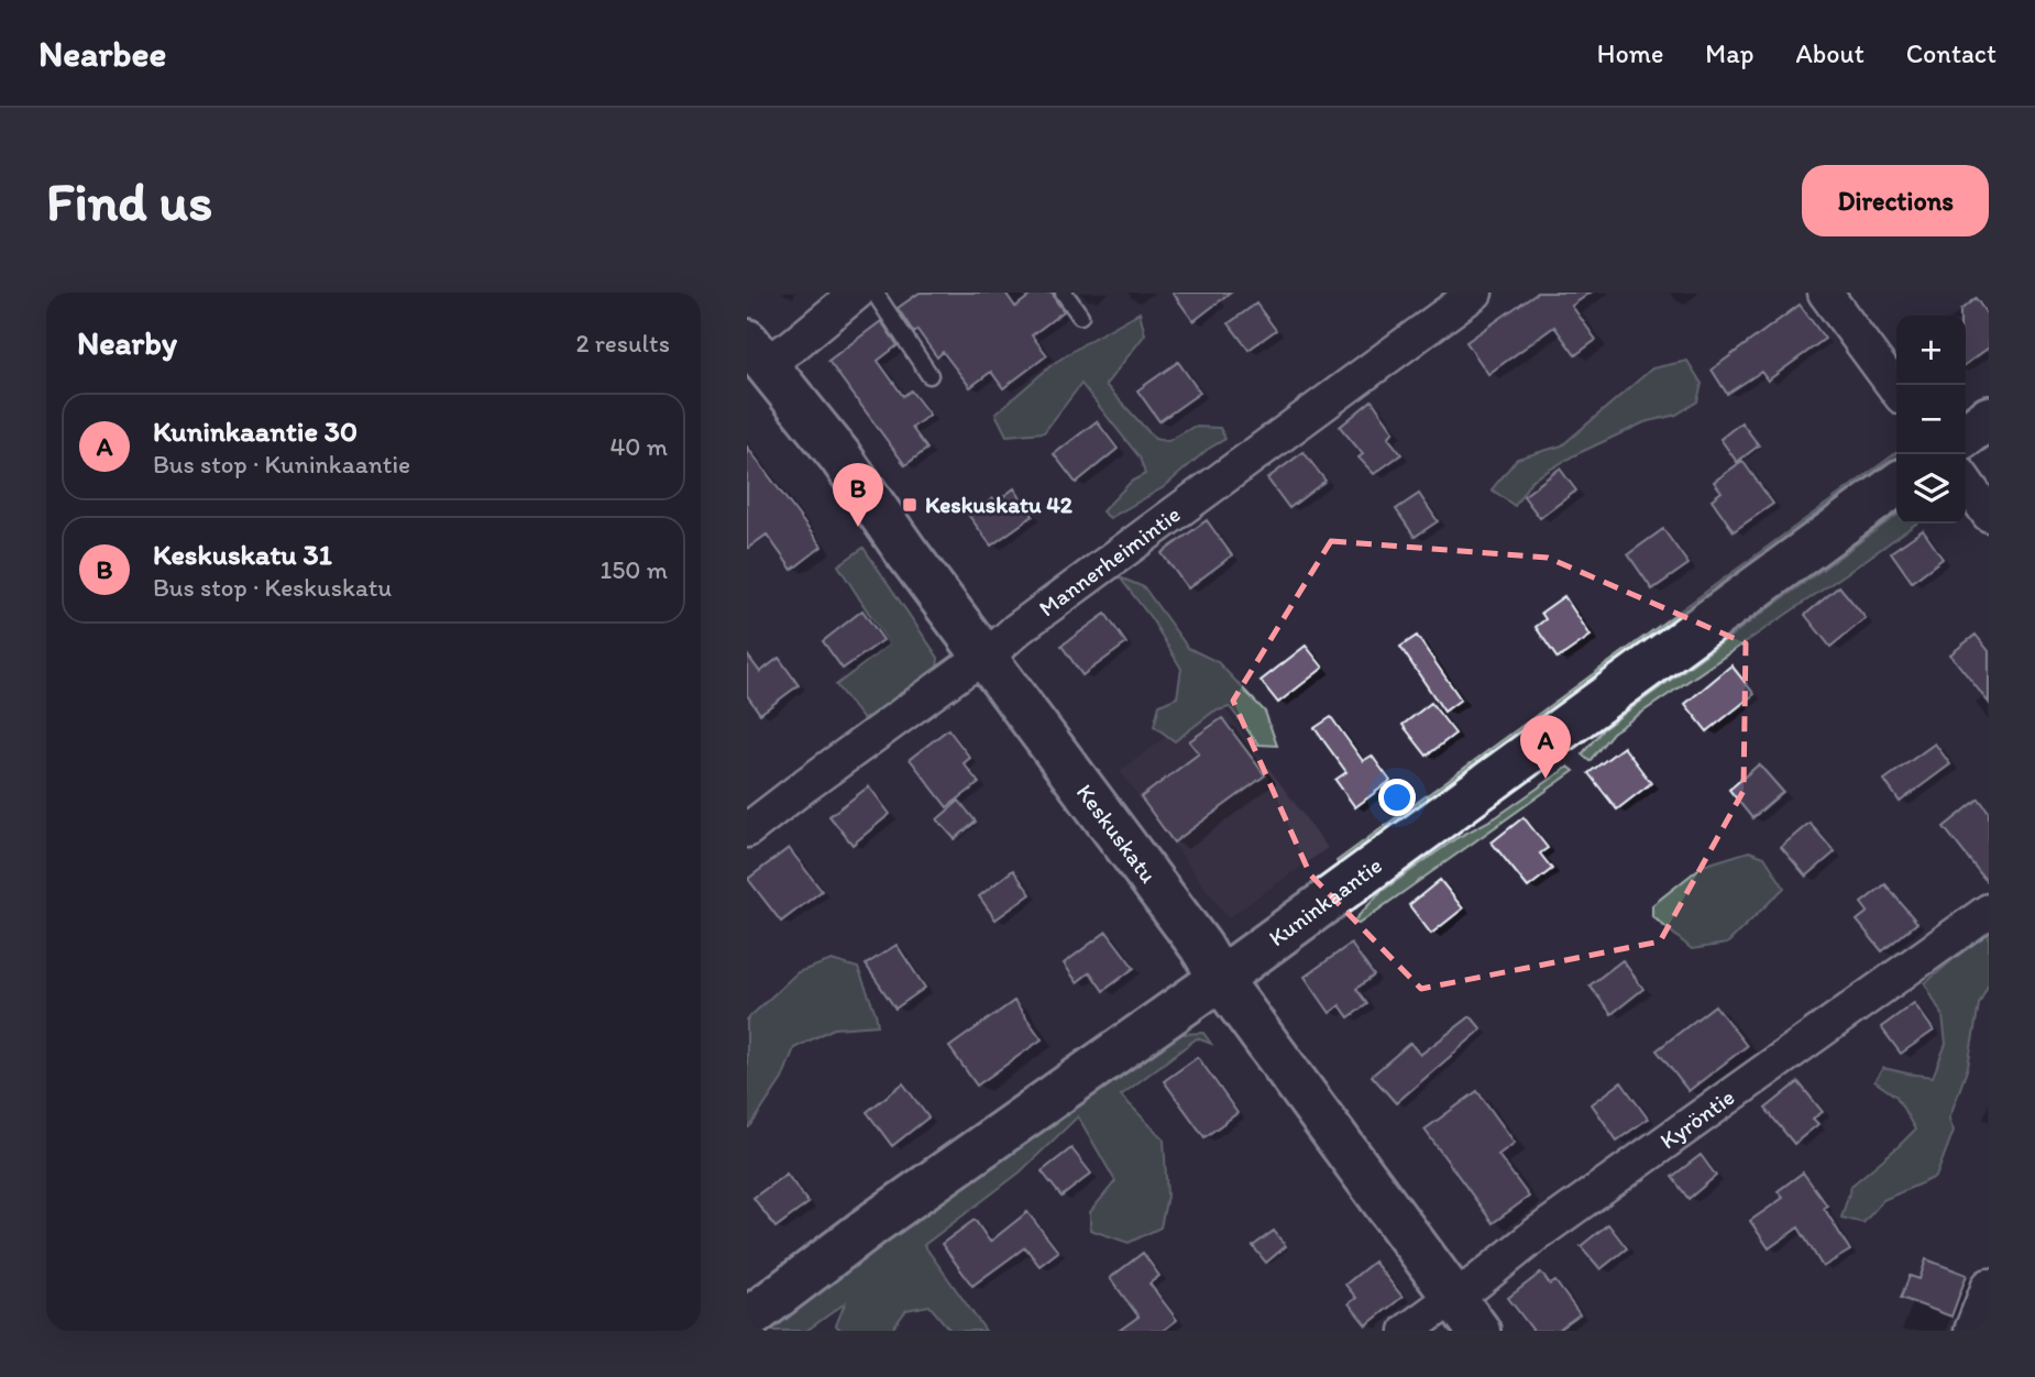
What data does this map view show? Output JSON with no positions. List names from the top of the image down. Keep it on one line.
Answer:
{"streets":{"street":["Mannerheimintie","Keskuskatu","Kuninkaantie","Kyröntie"]},"crossings":[["Mannerheimintie","Keskuskatu"],["Keskuskatu","Kuninkaantie"],["Keskuskatu","Kyröntie"]],"places":{"transit":["Keskuskatu 42"]},"page":{"header":"Nearbee","nav":["Home","Map","About","Contact"],"buttons":"Directions","title":"Find us","heading":["Nearby","2 results"],"map_buttons":["+","−"],"list":[{"mark":"A","name":"Kuninkaantie 30","note":"Bus stop · Kuninkaantie","value":"40 m"},{"mark":"B","name":"Keskuskatu 31","note":"Bus stop · Keskuskatu","value":"150 m"}],"pins":["B","A"]}}
